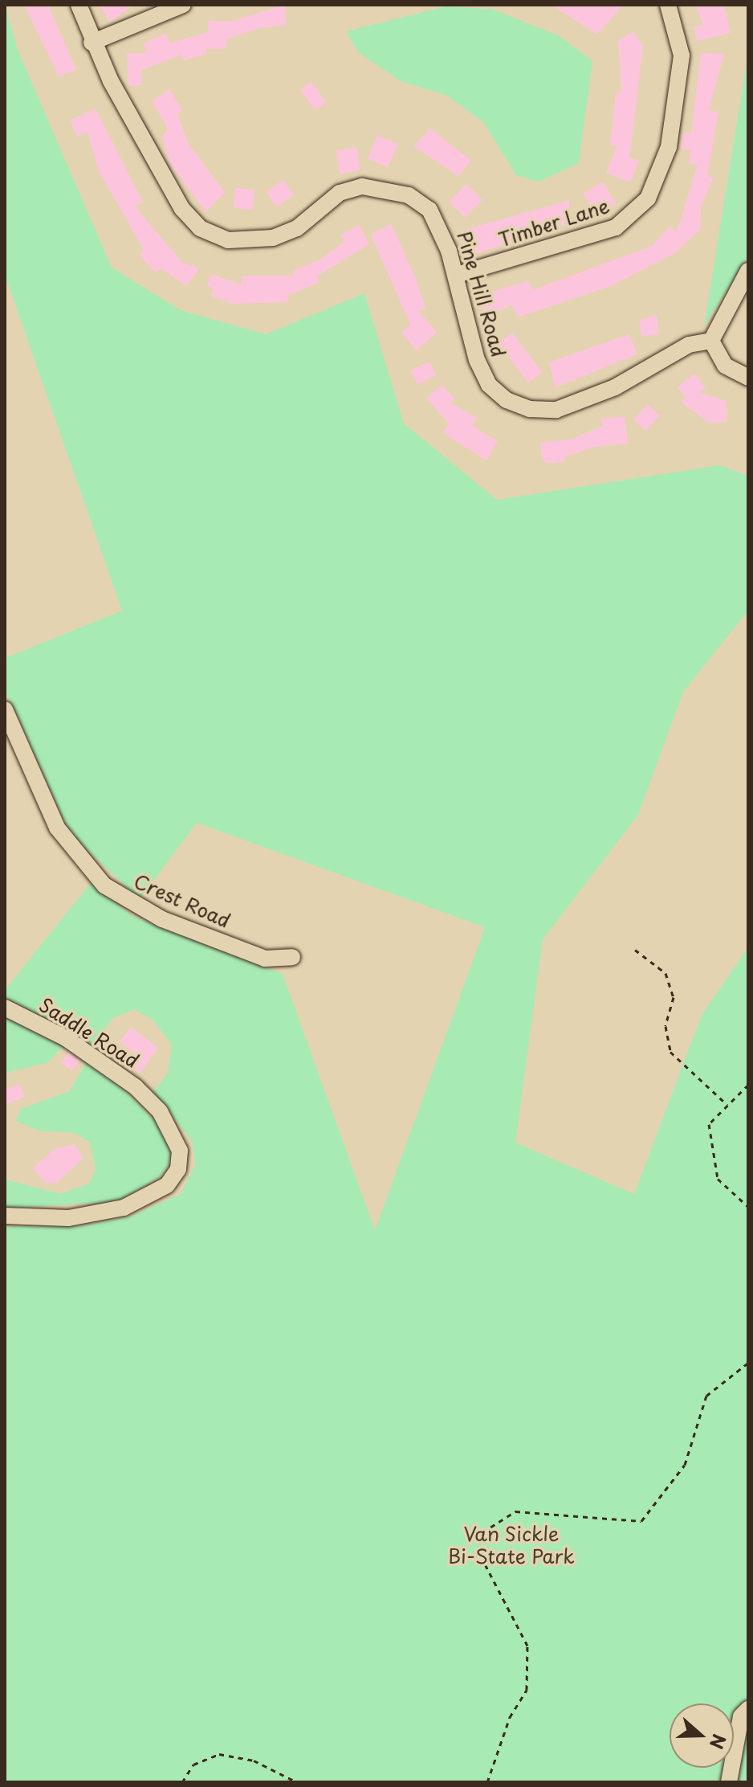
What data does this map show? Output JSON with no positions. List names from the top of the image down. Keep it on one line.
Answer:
{"streets":{"street":["Timber Lane","Pine Hill Road","Crest Road","Saddle Road"]},"crossings":[["Timber Lane","Pine Hill Road"]],"parks":["Van Sickle Bi-State Park"],"north":"right"}
